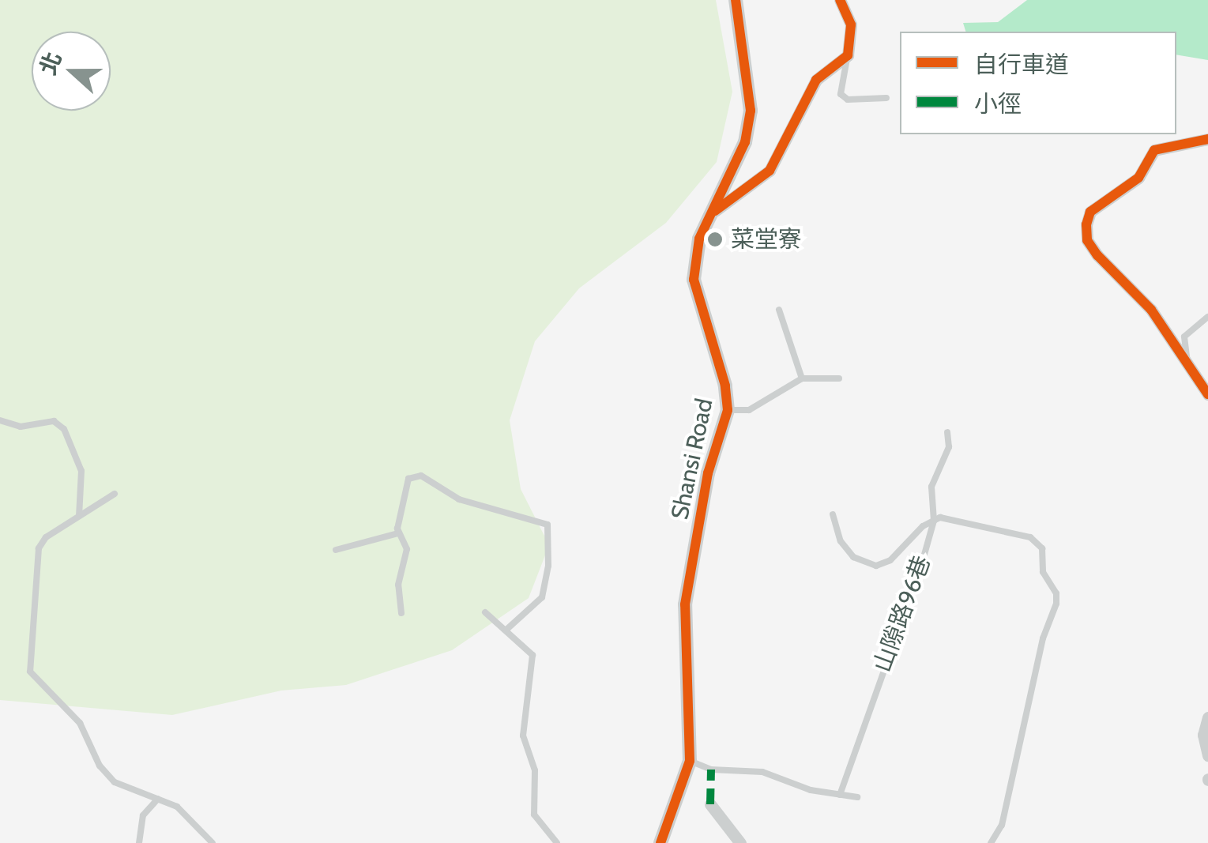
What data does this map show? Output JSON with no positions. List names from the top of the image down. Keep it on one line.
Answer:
{"streets":{"street":["Shansi Road"],"lane":["山隙路96巷"]},"places":["菜堂寮"],"legend":["自行車道","小徑"],"north":"left"}
